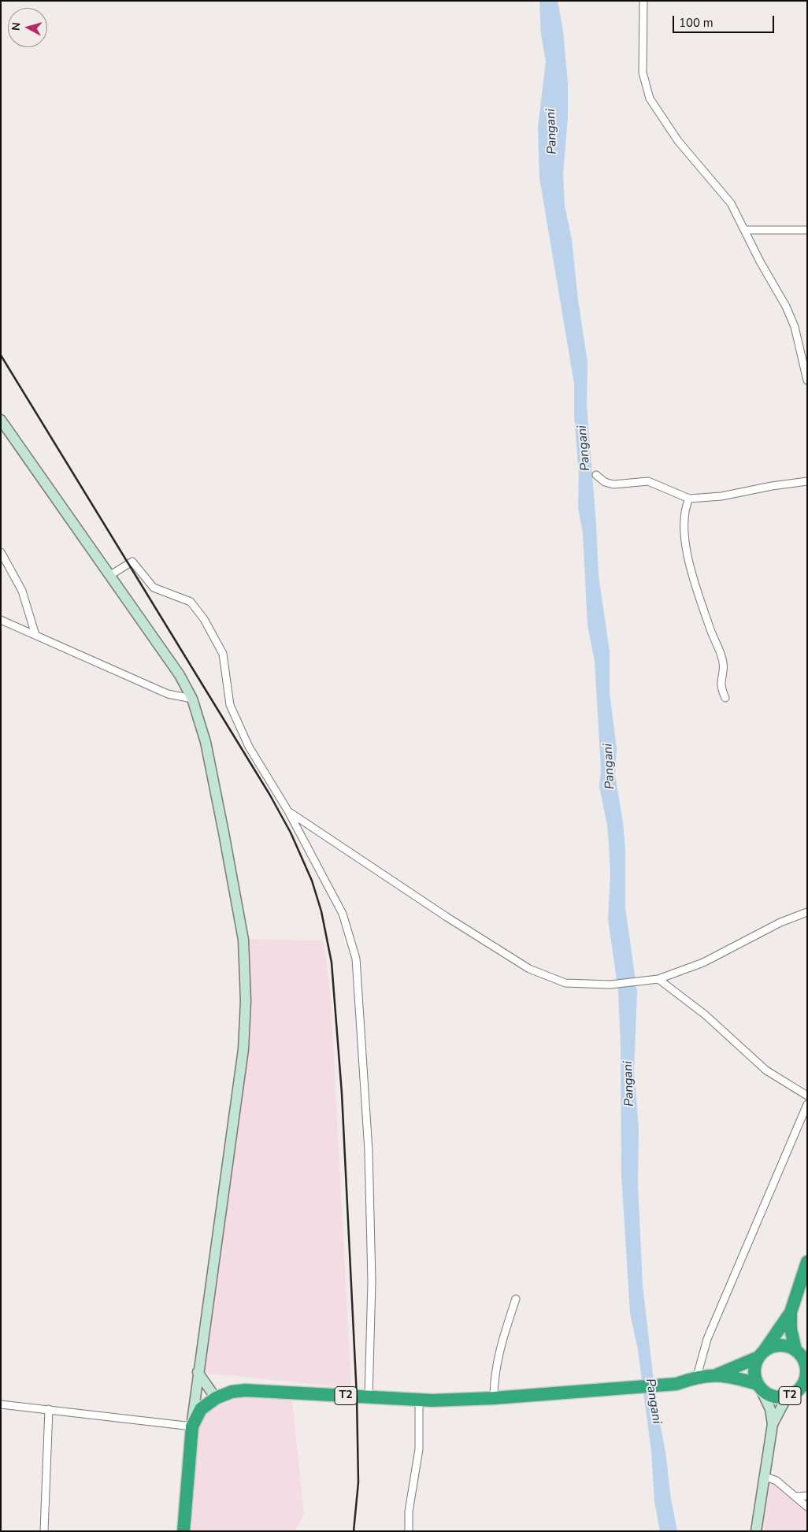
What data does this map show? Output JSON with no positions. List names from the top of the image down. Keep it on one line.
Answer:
{"streets":{"highway":["T2"]},"water":["Pangani"],"scale_bar":"100 m","north":"left"}
